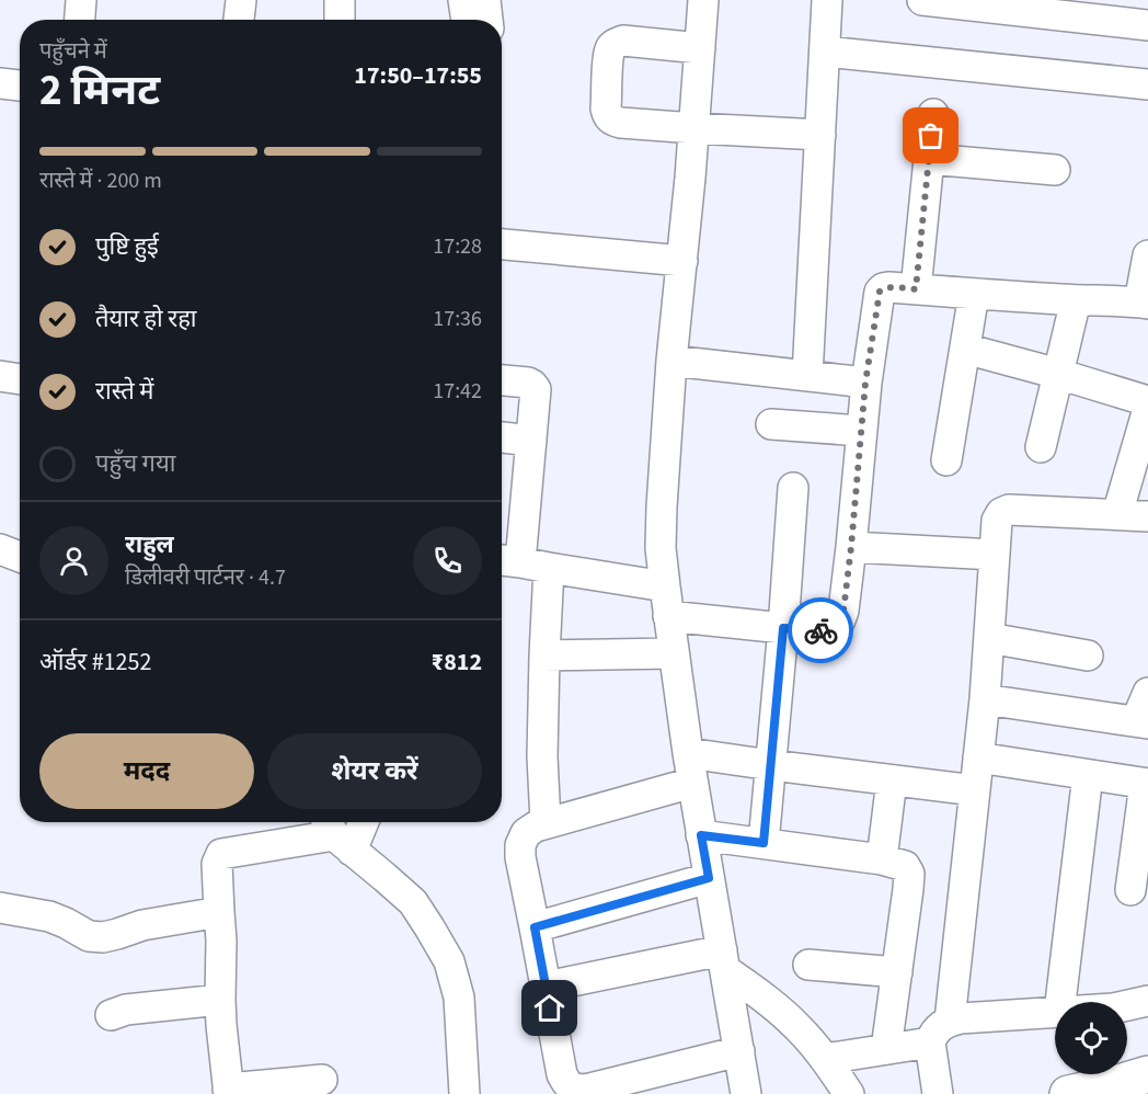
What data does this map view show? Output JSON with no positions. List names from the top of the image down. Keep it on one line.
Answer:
{"page":{"heading":["2 मिनट","पहुँचने में","17:50–17:55"],"panel":["राहुल","डिलीवरी पार्टनर · 4.7","ऑर्डर #1252","₹812"],"bar":"रास्ते में · 200 m","list":[["पुष्टि हुई","17:28"],["तैयार हो रहा","17:36"],["रास्ते में","17:42"],"पहुँच गया"],"buttons":["मदद","शेयर करें"]}}
